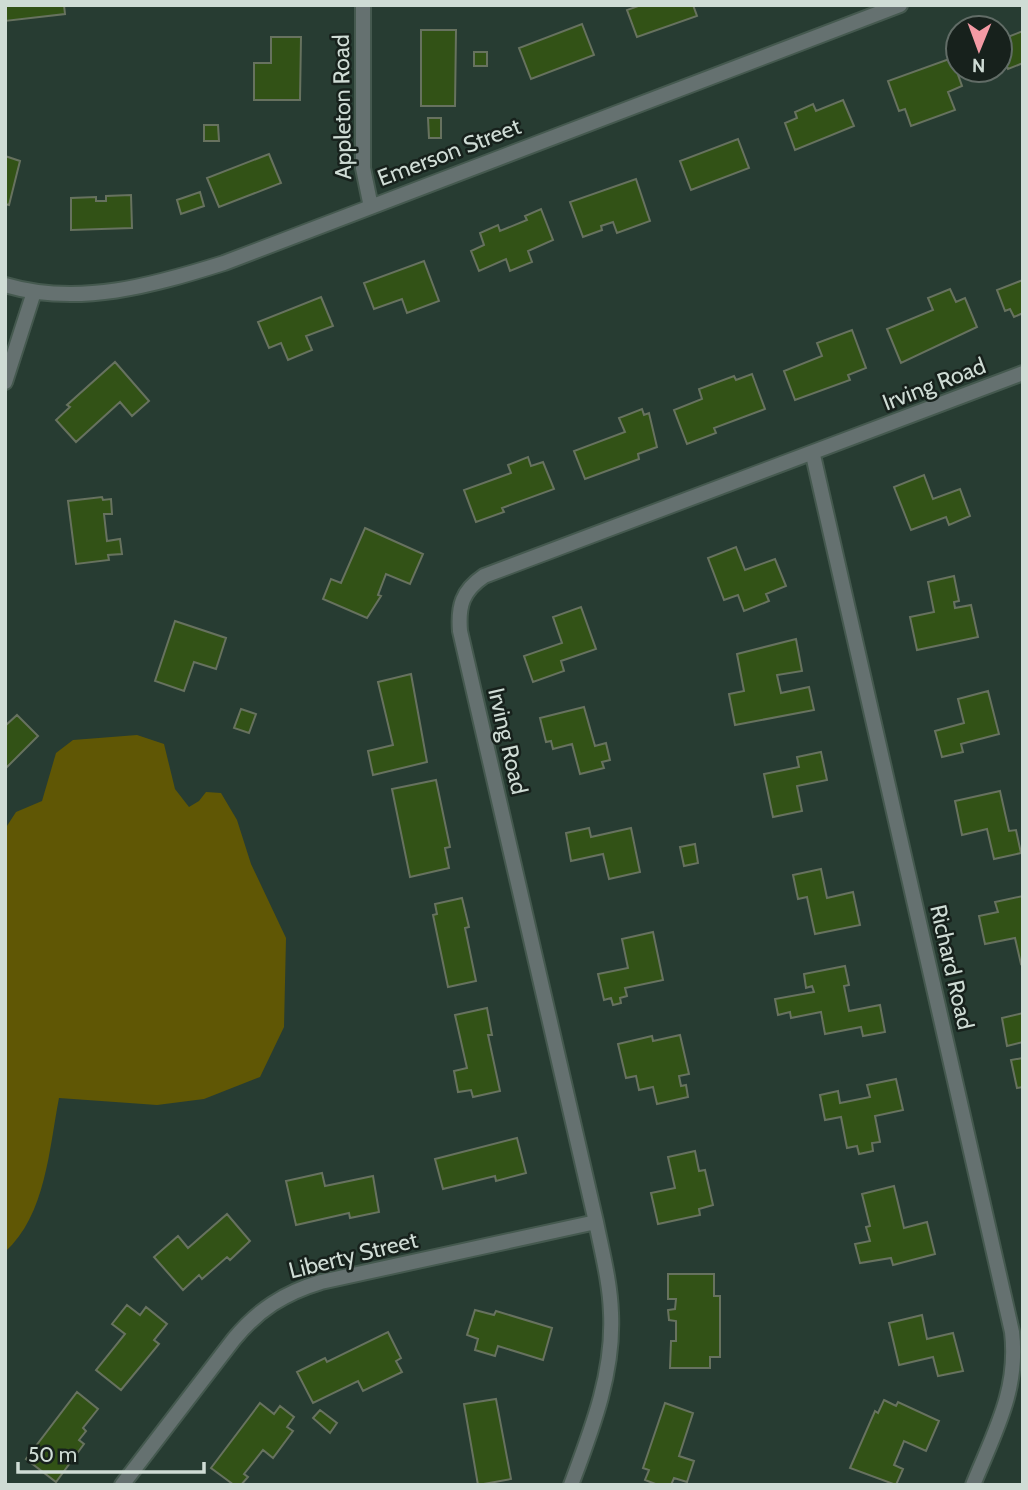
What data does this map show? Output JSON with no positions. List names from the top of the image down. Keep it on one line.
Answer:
{"streets":{"street":["Appleton Road","Emerson Street","Irving Road","Richard Road","Liberty Street"]},"crossings":[["Appleton Road","Emerson Street"],["Irving Road","Richard Road"],["Irving Road","Liberty Street"]],"scale_bar":"50 m","north":"bottom"}
